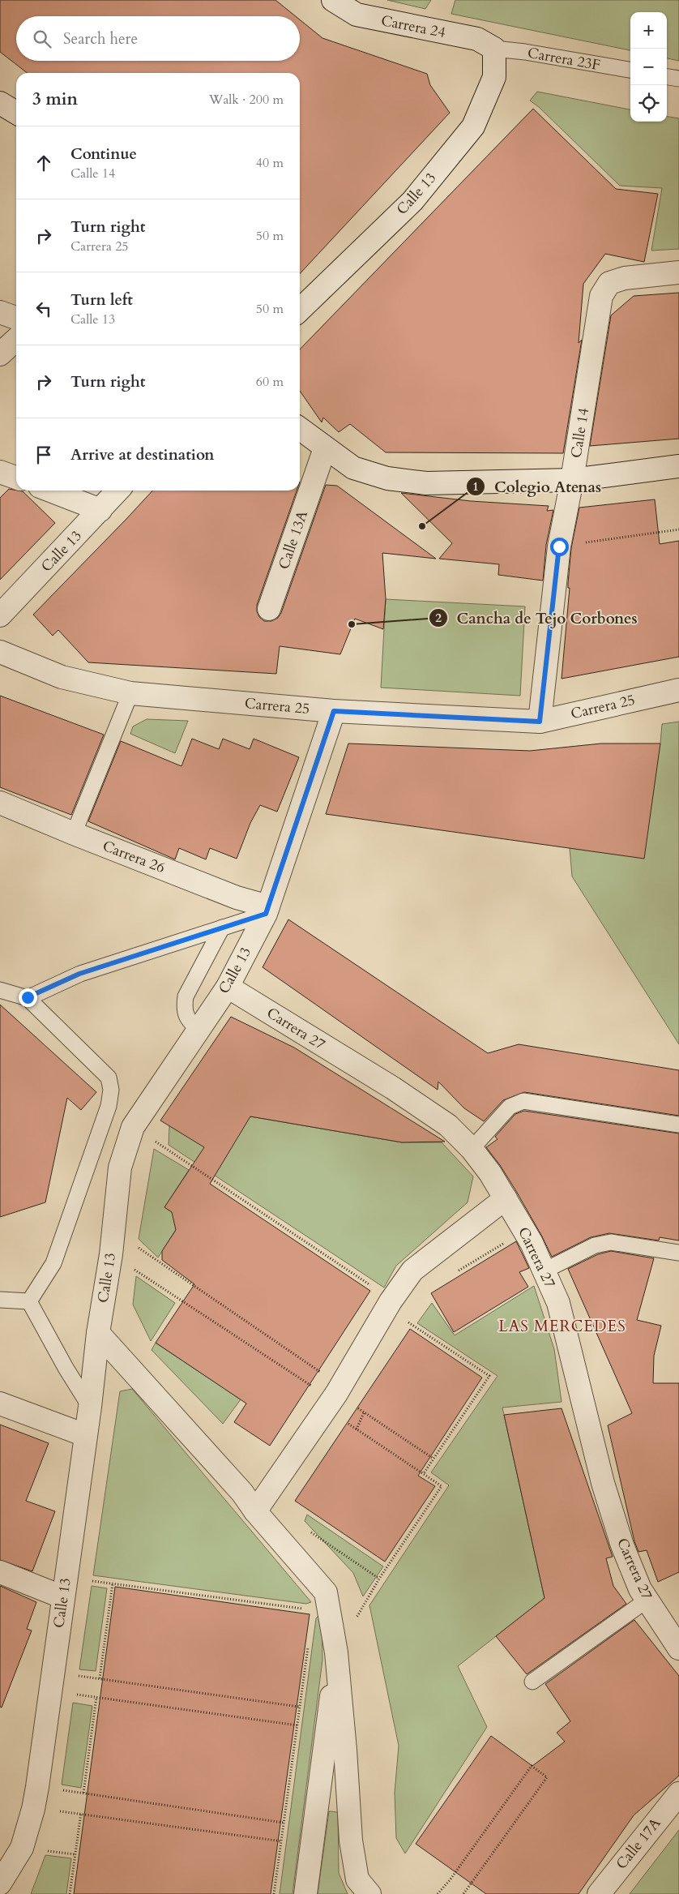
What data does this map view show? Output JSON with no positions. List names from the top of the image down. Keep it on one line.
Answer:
{"streets":{"street":["Carrera 24","Calle 13","Calle 14","Calle 13A","Carrera 25","Carrera 26","Carrera 27","Calle 17A"],"lane":["Carrera 23F"]},"crossings":[["Carrera 24","Carrera 23F"],["Carrera 24","Calle 13"],["Carrera 23F","Calle 13"],["Calle 13","Carrera 25"],["Calle 13","Carrera 26"],["Calle 13","Carrera 27"],["Calle 14","Carrera 25"]],"districts":["LAS MERCEDES"],"places":["Colegio Atenas","Cancha de Tejo Corbones"],"page":{"map_buttons":["+","−"],"search":"Search here","heading":["3 min","Walk · 200 m"],"list":[["Continue","Calle 14","40 m"],["Turn right","Carrera 25","50 m"],["Turn left","Calle 13","50 m"],["Turn right","60 m"],"Arrive at destination"]}}
